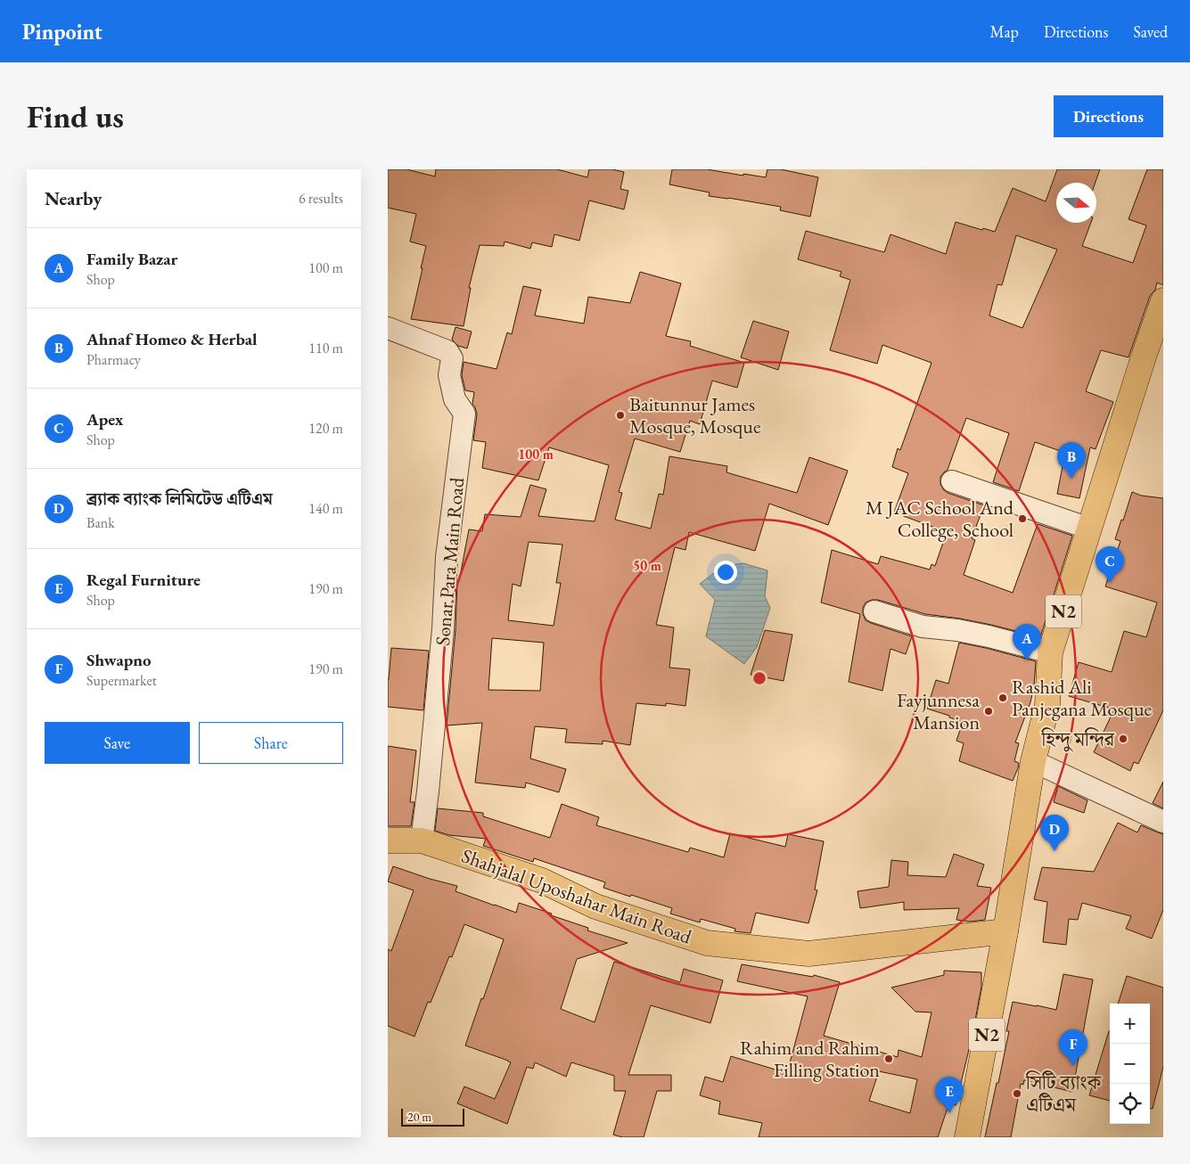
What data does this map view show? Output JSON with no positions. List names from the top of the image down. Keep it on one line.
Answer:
{"streets":{"main road":["N2","Shahjalal Uposhahar Main Road"],"street":["Sonar Para Main Road"]},"crossings":[["Sonar Para Main Road","Shahjalal Uposhahar Main Road"],["N2","Shahjalal Uposhahar Main Road"]],"places":["Baitunnur James Mosque, Mosque","M JAC School And College, School","Rashid Ali Panjegana Mosque","Fayjunnesa Mansion","হিন্দু মন্দির","Rahim and Rahim Filling Station","সিটি ব্যাংক এটিএম"],"scale_bar":"20 m","north":"right","page":{"header":"Pinpoint","nav":["Map","Directions","Saved"],"buttons":["Directions",["Save","Share"]],"title":"Find us","heading":["Nearby","6 results"],"list":[{"mark":"A","name":"Family Bazar","note":"Shop","value":"100 m"},{"mark":"B","name":"Ahnaf Homeo & Herbal","note":"Pharmacy","value":"110 m"},{"mark":"C","name":"Apex","note":"Shop","value":"120 m"},{"mark":"D","name":"ব্র্যাক ব্যাংক লিমিটেড এটিএম","note":"Bank","value":"140 m"},{"mark":"E","name":"Regal Furniture","note":"Shop","value":"190 m"},{"mark":"F","name":"Shwapno","note":"Supermarket","value":"190 m"}],"pins":["B","C","A","D","F","E"],"map_buttons":["+","−"],"scale":"20 m"},"rings":["100 m","50 m"]}
